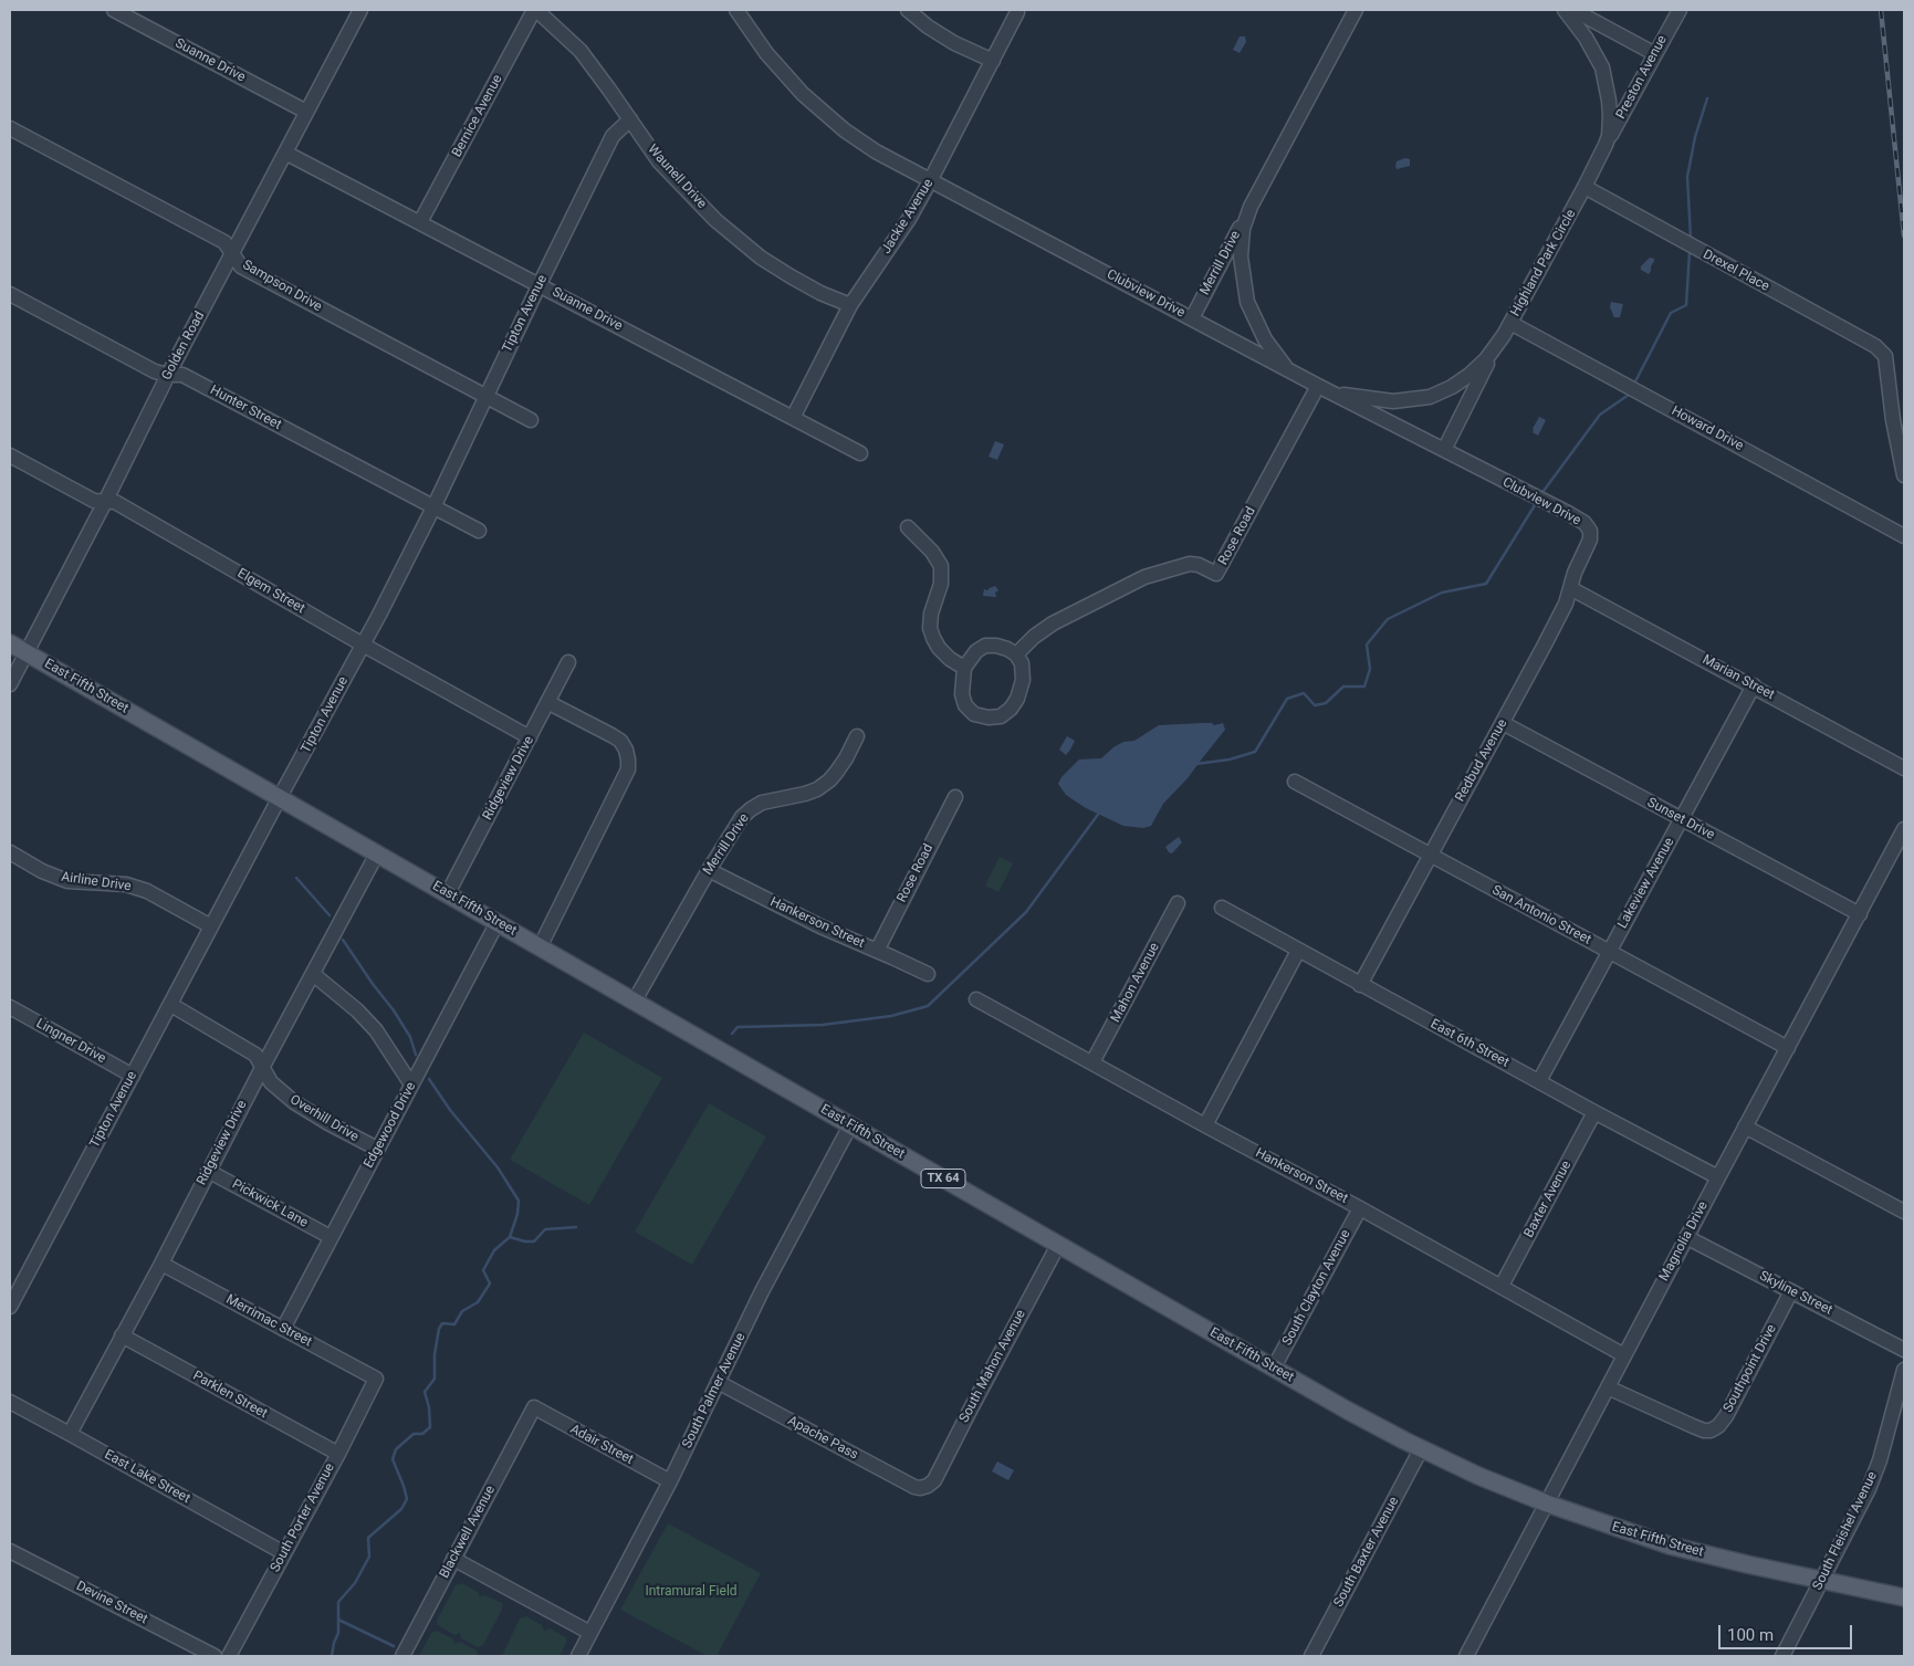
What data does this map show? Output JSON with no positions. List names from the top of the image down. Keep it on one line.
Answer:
{"streets":{"main road":["East Fifth Street","TX 64"],"street":["Suanne Drive","Preston Avenue","Bernice Avenue","Waunell Drive","Jackie Avenue","Merrill Drive","Highland Park Circle","Drexel Place","Sampson Drive","Clubview Drive","Tipton Avenue","Golden Road","Hunter Street","Howard Drive","Rose Road","Elgem Street","Marian Street","Redbud Avenue","Ridgeview Drive","Sunset Drive","Airline Drive","Lakeview Avenue","San Antonio Street","Hankerson Street","Mahon Avenue","Lingner Drive","East 6th Street","Overhill Drive","Edgewood Drive","Baxter Avenue","Pickwick Lane","Magnolia Drive","South Clayton Avenue","Skyline Street","Merrimac Street","South Mahon Avenue","Southpoint Drive","South Palmer Avenue","Parklen Street","Apache Pass","Adair Street","East Lake Street","South Porter Avenue","South Fleishel Avenue","Blackwell Avenue","South Baxter Avenue","Devine Street"]},"crossings":[["Suanne Drive","Bernice Avenue"],["Suanne Drive","Jackie Avenue"],["Suanne Drive","Tipton Avenue"],["Suanne Drive","Golden Road"],["Preston Avenue","Highland Park Circle"],["Bernice Avenue","Waunell Drive"],["Waunell Drive","Jackie Avenue"],["Waunell Drive","Tipton Avenue"],["Jackie Avenue","Clubview Drive"],["Merrill Drive","Clubview Drive"],["Merrill Drive","East Fifth Street"],["Merrill Drive","Hankerson Street"],["Highland Park Circle","Drexel Place"],["Highland Park Circle","Clubview Drive"],["Highland Park Circle","Howard Drive"],["Highland Park Circle","Rose Road"],["Sampson Drive","Tipton Avenue"],["Sampson Drive","Golden Road"],["Clubview Drive","Rose Road"],["Clubview Drive","Redbud Avenue"],["Tipton Avenue","Hunter Street"],["Tipton Avenue","Elgem Street"],["Tipton Avenue","East Fifth Street"],["Tipton Avenue","Airline Drive"],["Tipton Avenue","Lingner Drive"],["Tipton Avenue","Overhill Drive"],["Golden Road","Hunter Street"],["Golden Road","Elgem Street"],["Golden Road","East Fifth Street"],["Rose Road","Hankerson Street"],["Elgem Street","Ridgeview Drive"],["Marian Street","Redbud Avenue"],["Marian Street","Lakeview Avenue"],["East Fifth Street","Ridgeview Drive"],["East Fifth Street","Edgewood Drive"],["East Fifth Street","Magnolia Drive"],["East Fifth Street","South Clayton Avenue"],["East Fifth Street","South Mahon Avenue"],["East Fifth Street","South Palmer Avenue"],["East Fifth Street","South Fleishel Avenue"],["East Fifth Street","South Baxter Avenue"],["Redbud Avenue","Sunset Drive"],["Redbud Avenue","San Antonio Street"],["Redbud Avenue","East 6th Street"],["Ridgeview Drive","Overhill Drive"],["Ridgeview Drive","Pickwick Lane"],["Ridgeview Drive","Merrimac Street"],["Ridgeview Drive","Parklen Street"],["Ridgeview Drive","East Lake Street"],["Sunset Drive","Lakeview Avenue"],["Sunset Drive","Magnolia Drive"],["Lakeview Avenue","San Antonio Street"],["Lakeview Avenue","East 6th Street"],["San Antonio Street","Magnolia Drive"],["Hankerson Street","Mahon Avenue"],["Hankerson Street","Baxter Avenue"],["Hankerson Street","Magnolia Drive"],["Hankerson Street","South Clayton Avenue"],["East 6th Street","Baxter Avenue"],["East 6th Street","Magnolia Drive"],["Overhill Drive","Edgewood Drive"],["Edgewood Drive","Pickwick Lane"],["Edgewood Drive","Merrimac Street"],["Magnolia Drive","Skyline Street"],["Magnolia Drive","Southpoint Drive"],["Skyline Street","Southpoint Drive"],["Merrimac Street","South Porter Avenue"],["South Mahon Avenue","Apache Pass"],["South Palmer Avenue","Apache Pass"],["South Palmer Avenue","Adair Street"],["Parklen Street","South Porter Avenue"],["Adair Street","Blackwell Avenue"],["East Lake Street","South Porter Avenue"]],"parks":["Intramural Field"],"scale_bar":"100 m"}
